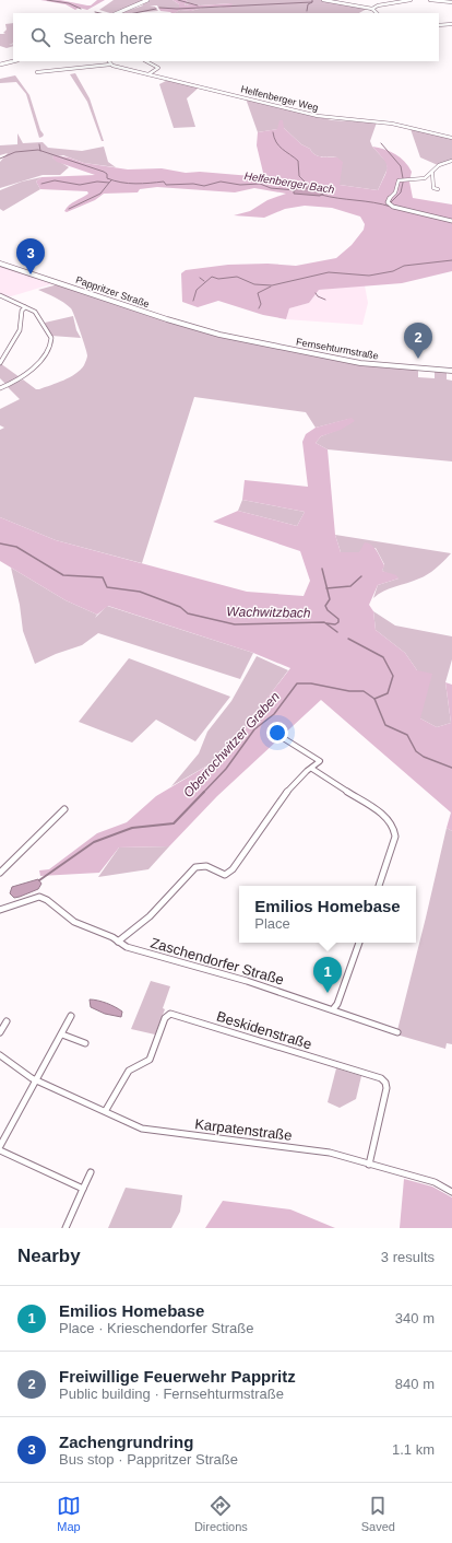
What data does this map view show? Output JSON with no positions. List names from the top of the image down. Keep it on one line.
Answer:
{"streets":{"street":["Helfenberger Weg","Pappritzer Straße","Fernsehturmstraße","Zaschendorfer Straße","Beskidenstraße","Karpatenstraße"]},"crossings":[["Pappritzer Straße","Fernsehturmstraße"],["Beskidenstraße","Karpatenstraße"]],"water":["Helfenberger Bach","Wachwitzbach","Oberrochwitzer Graben"],"page":{"search":"Search here","pins":["3","2","1"],"popup":["Emilios Homebase","Place"],"heading":["Nearby","3 results"],"list":[{"mark":"1","name":"Emilios Homebase","note":"Place · Krieschendorfer Straße","value":"340 m"},{"mark":"2","name":"Freiwillige Feuerwehr Pappritz","note":"Public building · Fernsehturmstraße","value":"840 m"},{"mark":"3","name":"Zachengrundring","note":"Bus stop · Pappritzer Straße","value":"1.1 km"}],"nav":["Map","Directions","Saved"]}}
